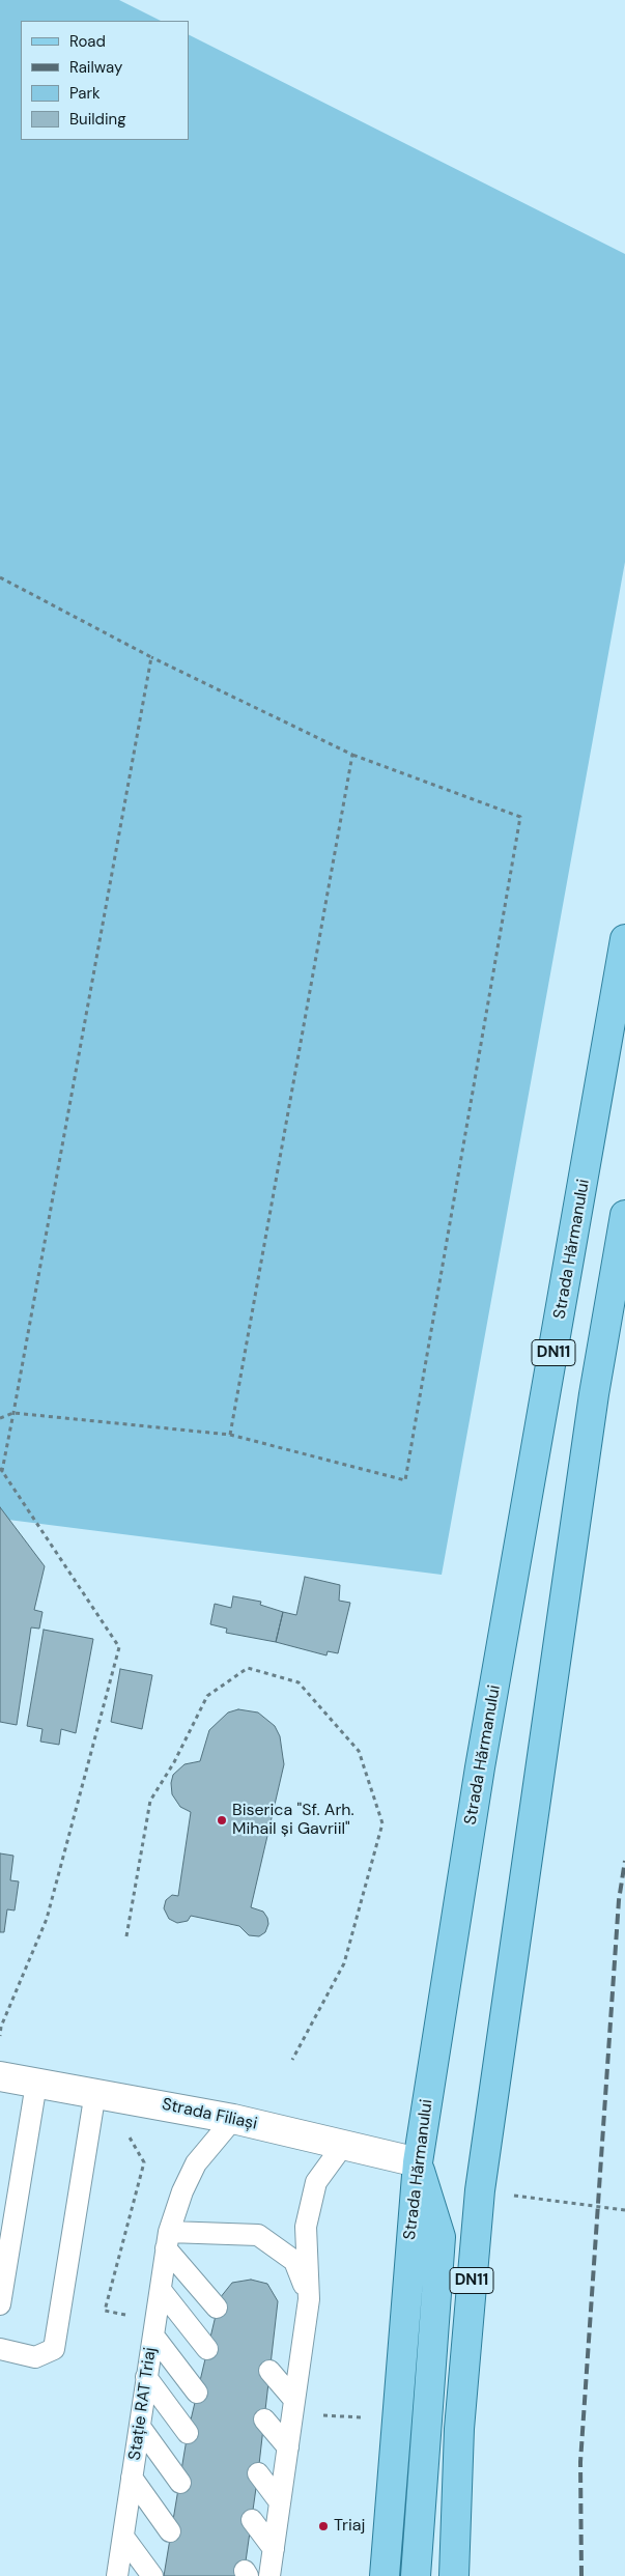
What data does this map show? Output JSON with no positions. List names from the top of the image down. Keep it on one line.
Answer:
{"streets":{"main road":["Strada Hărmanului","DN11"],"street":["Strada Filiași"],"lane":["Stație RAT Triaj"]},"crossings":[["Strada Hărmanului","Strada Filiași"],["Strada Filiași","Stație RAT Triaj"]],"places":["Biserica \"Sf. Arh. Mihail și Gavriil\"","Triaj"],"legend":["Road","Railway","Park","Building"]}
